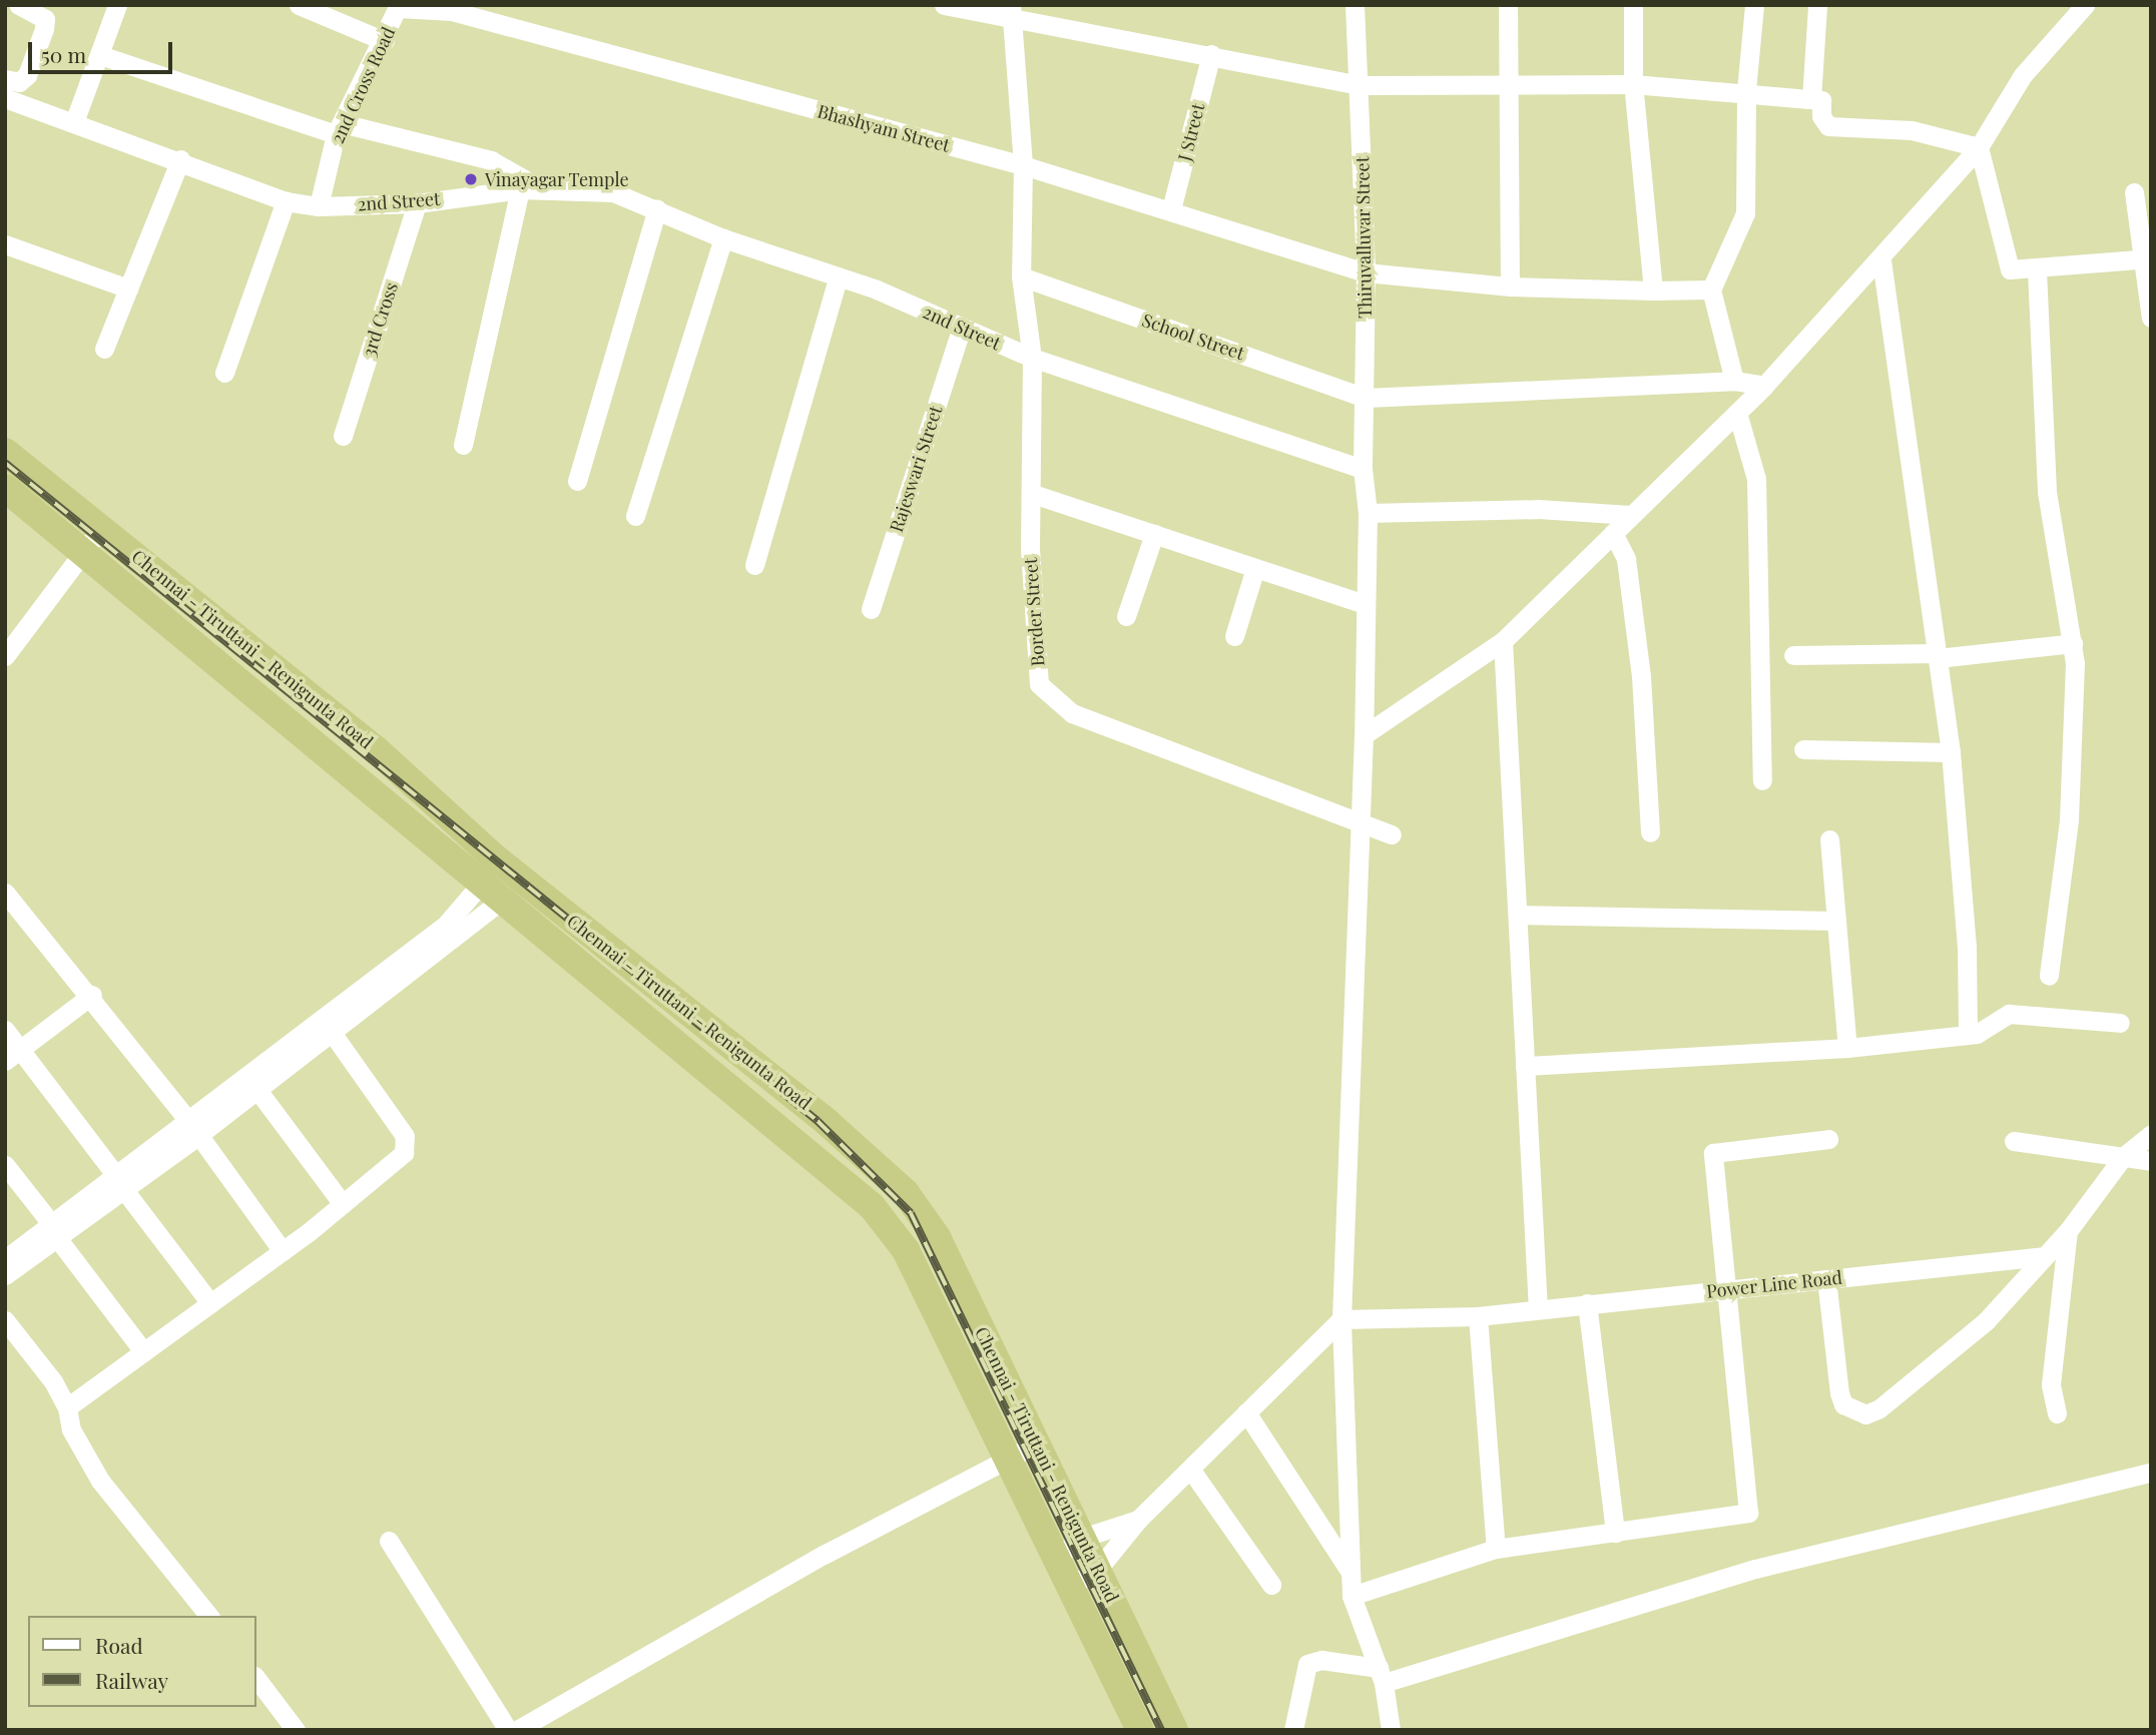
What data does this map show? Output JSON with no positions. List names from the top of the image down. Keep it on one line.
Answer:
{"streets":{"highway":["Chennai - Tiruttani - Renigunta Road"],"street":["2nd Cross Road","Bhashyam Street","J Street","2nd Street","Thiruvalluvar Street","3rd Cross","School Street","Rajeswari Street","Border Street","Power Line Road"]},"crossings":[["2nd Cross Road","Bhashyam Street"],["2nd Cross Road","2nd Street"],["Bhashyam Street","J Street"],["Bhashyam Street","Thiruvalluvar Street"],["Bhashyam Street","Border Street"],["2nd Street","Thiruvalluvar Street"],["2nd Street","3rd Cross"],["2nd Street","Rajeswari Street"],["2nd Street","Border Street"],["Thiruvalluvar Street","School Street"],["Thiruvalluvar Street","Border Street"],["Thiruvalluvar Street","Power Line Road"],["School Street","Border Street"]],"places":["Vinayagar Temple"],"legend":["Road","Railway"],"scale_bar":"50 m"}
